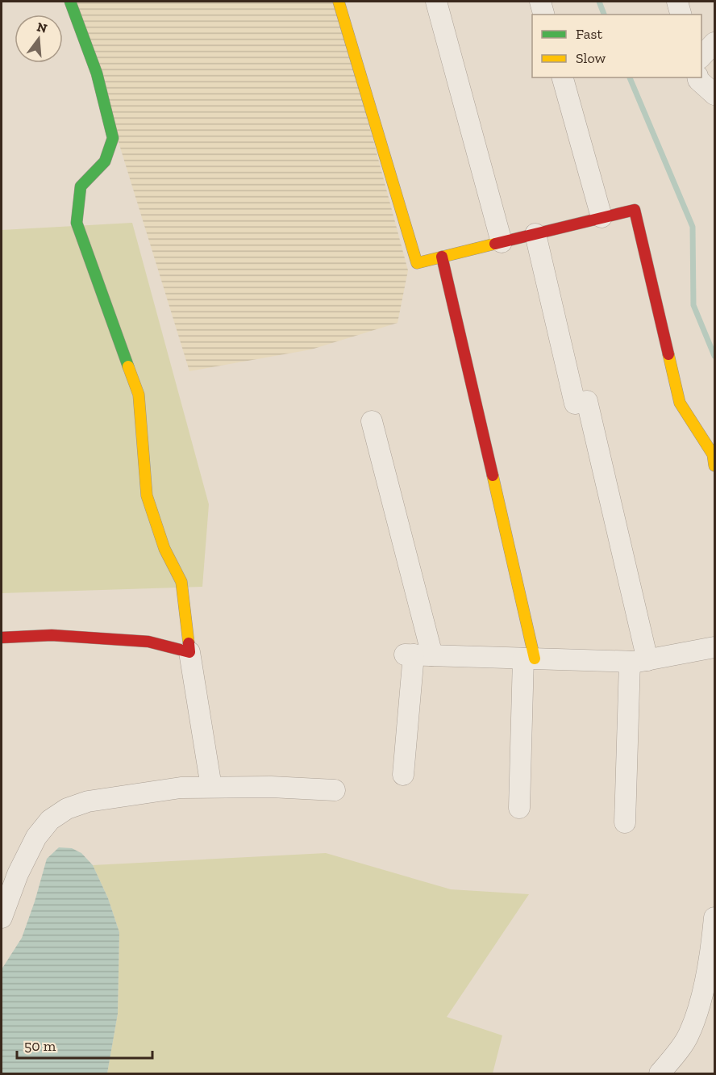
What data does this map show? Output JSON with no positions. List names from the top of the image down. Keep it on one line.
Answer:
{"legend":["Fast","Slow"],"scale_bar":"50 m","north":"top"}
